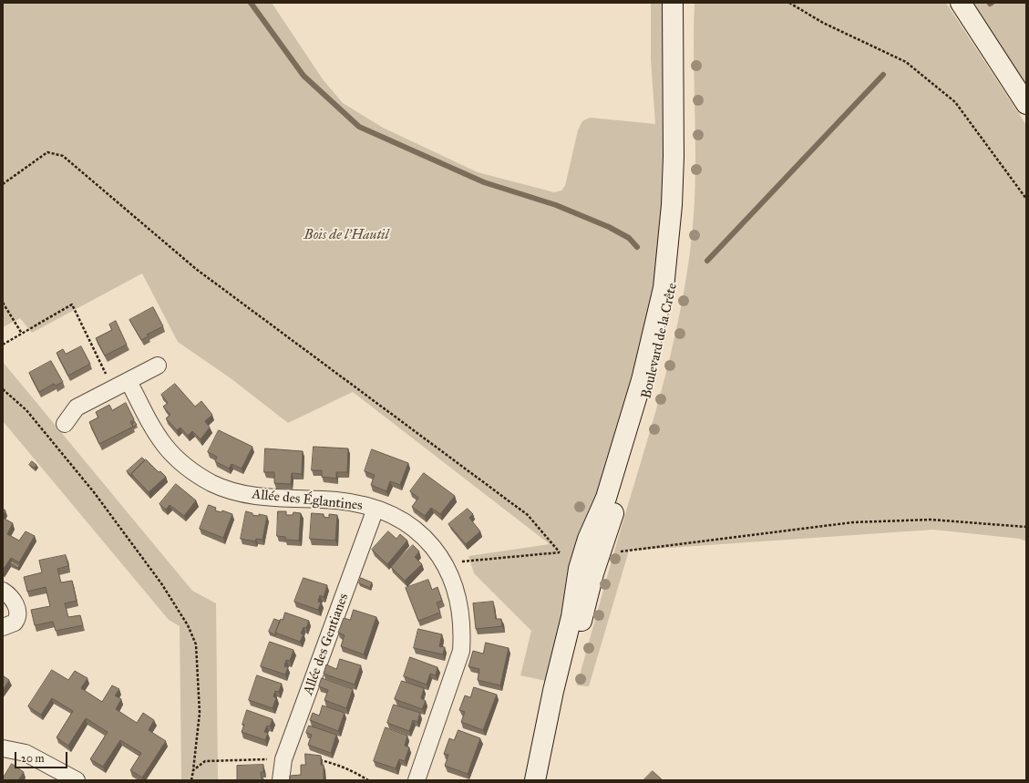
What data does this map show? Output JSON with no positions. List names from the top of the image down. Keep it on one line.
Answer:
{"streets":{"street":["Boulevard de la Crête","Allée des Églantines","Allée des Gentianes"]},"crossings":[["Allée des Églantines","Allée des Gentianes"]],"parks":["Bois de l'Hautil"],"scale_bar":"20 m"}
